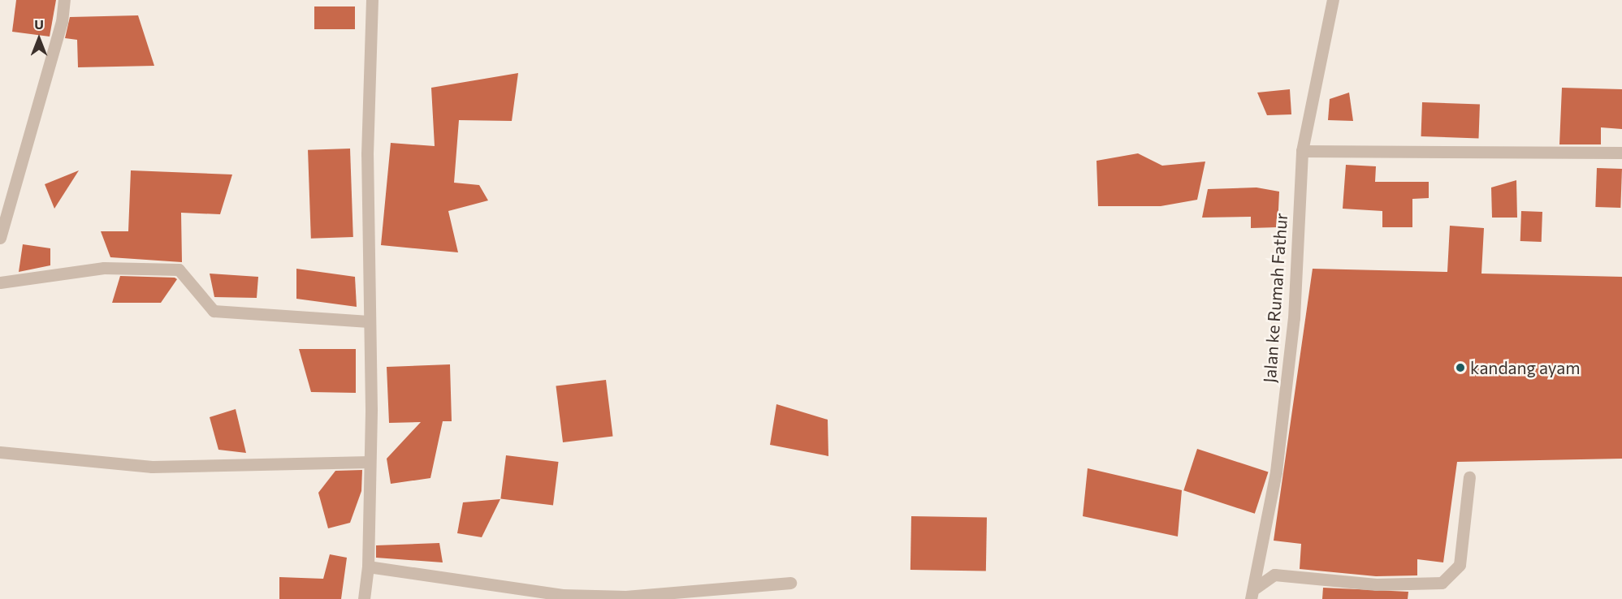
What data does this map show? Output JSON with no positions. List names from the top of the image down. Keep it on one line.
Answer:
{"streets":{"street":["Jalan ke Rumah Fathur"]},"places":["kandang ayam"],"north":"top"}
